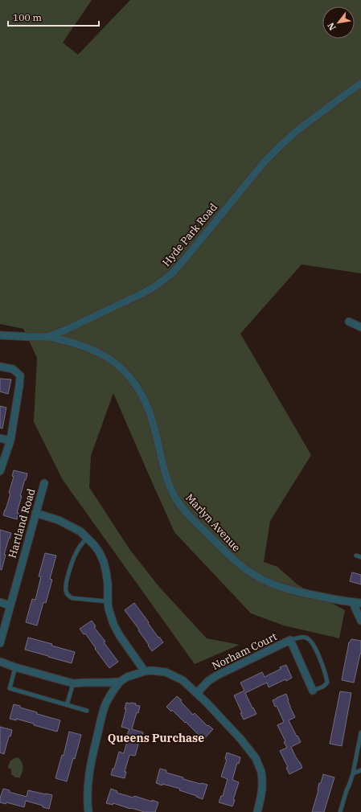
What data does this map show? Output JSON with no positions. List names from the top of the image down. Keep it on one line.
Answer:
{"streets":{"street":["Hyde Park Road","Marlyn Avenue","Hartland Road","Norham Court"]},"crossings":[["Hyde Park Road","Marlyn Avenue"]],"districts":["Queens Purchase"],"scale_bar":"100 m","north":"bottom left"}
